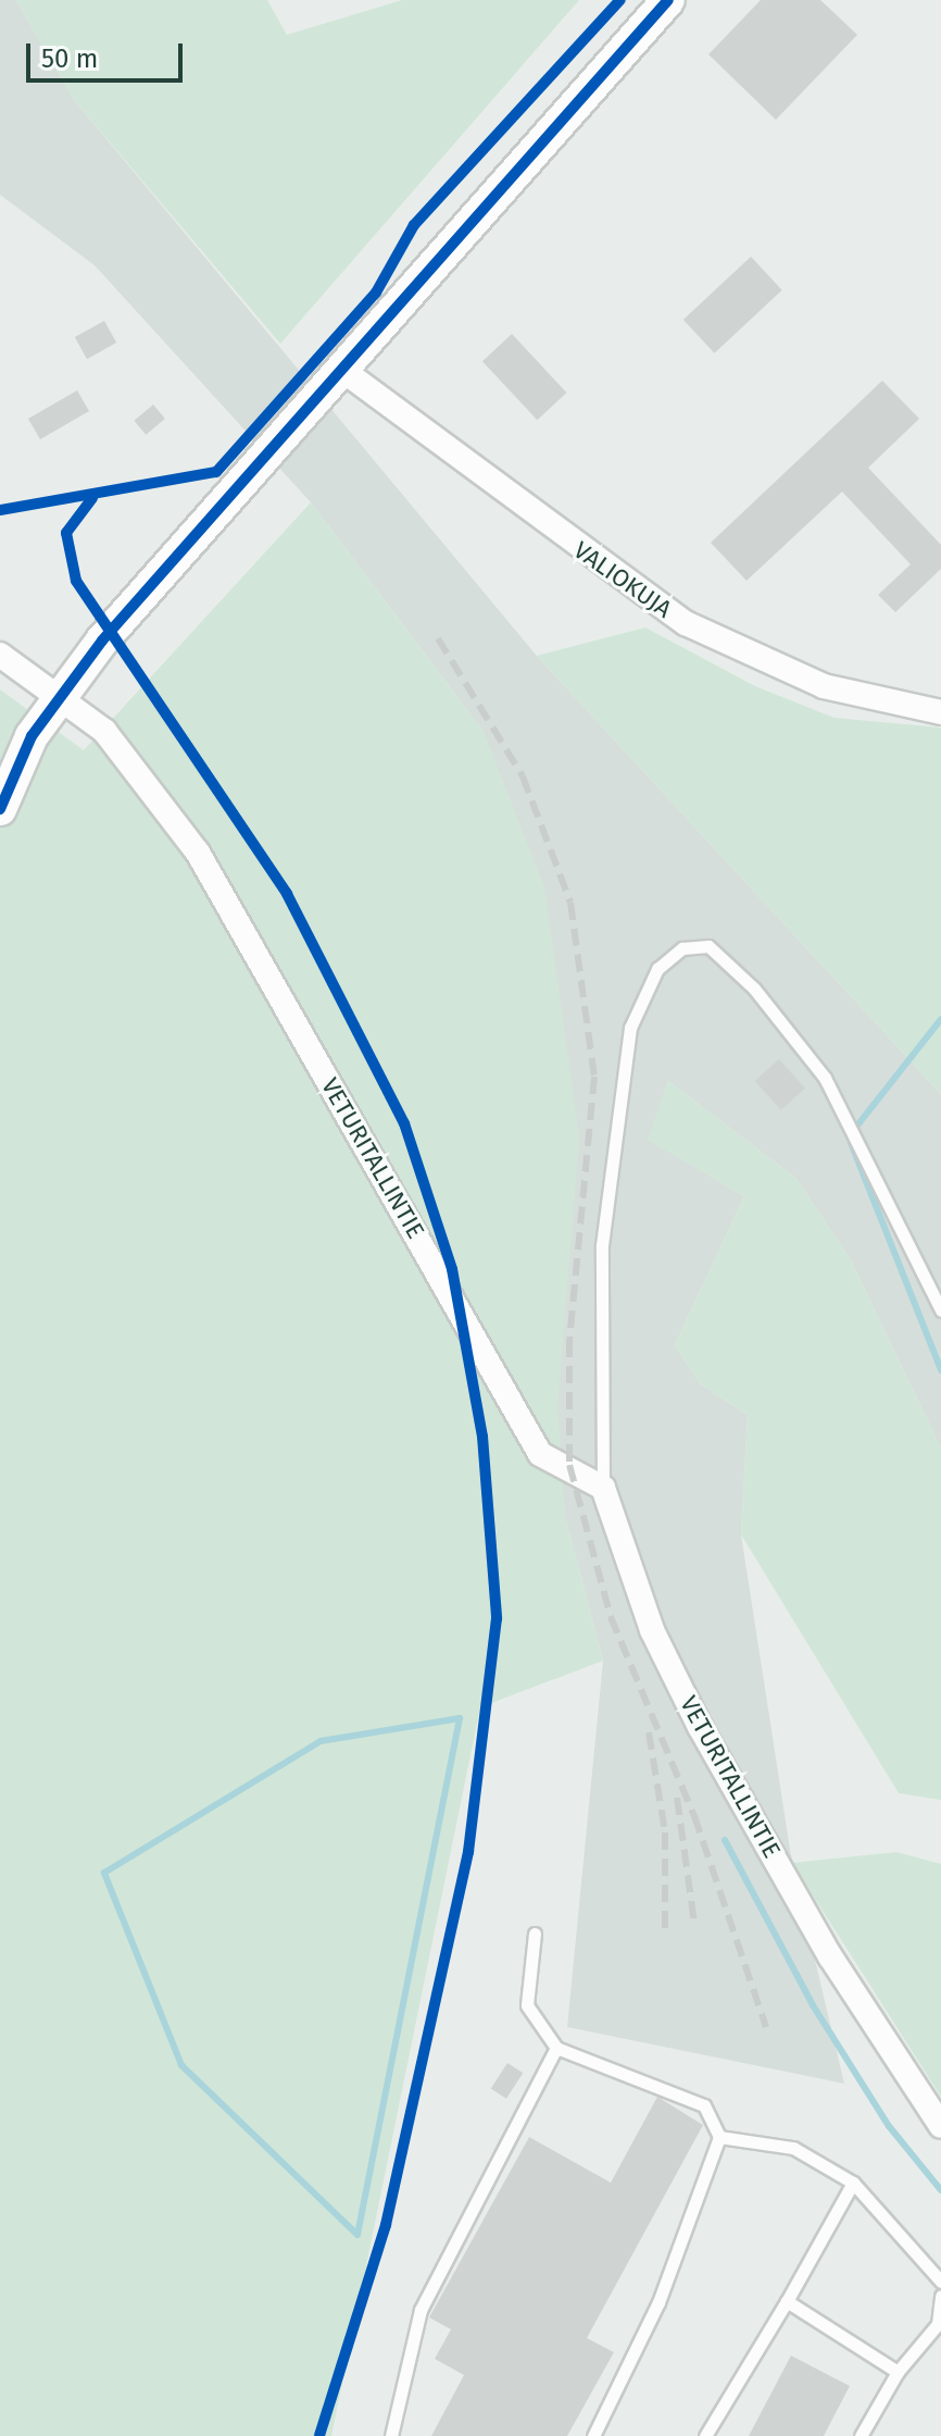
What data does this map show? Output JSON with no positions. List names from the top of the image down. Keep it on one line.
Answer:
{"streets":{"street":["VALIOKUJA","VETURITALLINTIE"]},"scale_bar":"50 m"}
